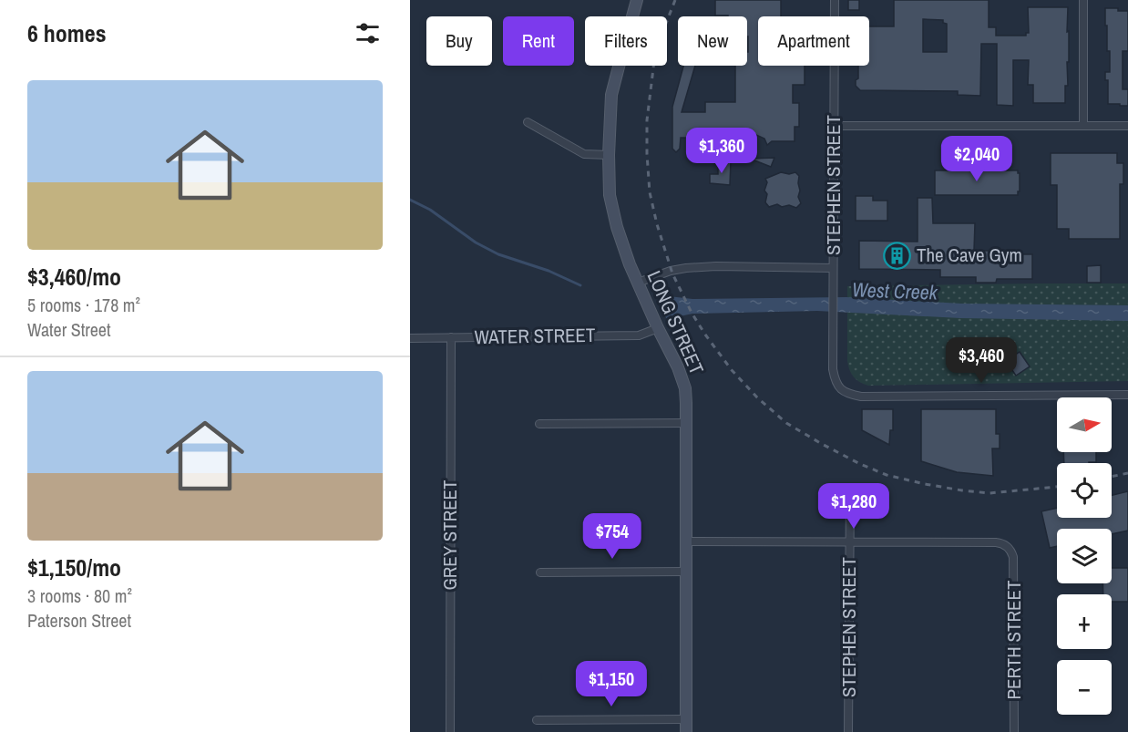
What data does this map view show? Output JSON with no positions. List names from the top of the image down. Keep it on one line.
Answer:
{"streets":{"street":["STEPHEN STREET","LONG STREET","WATER STREET","GREY STREET","PERTH STREET"]},"crossings":[["STEPHEN STREET","PERTH STREET"],["LONG STREET","WATER STREET"],["WATER STREET","GREY STREET"]],"water":["West Creek"],"places":{"building":["The Cave Gym"]},"north":"right","page":{"heading":"6 homes","chip":["Buy","Rent","Filters","New","Apartment"],"list":[{"name":"$3,460/mo","note":"5 rooms · 178 m² · Water Street"},{"name":"$1,150/mo","note":"3 rooms · 80 m² · Paterson Street"}],"price":["$1,360","$2,040","$3,460","$1,280","$754","$1,150"],"map_buttons":["+","−"]}}
